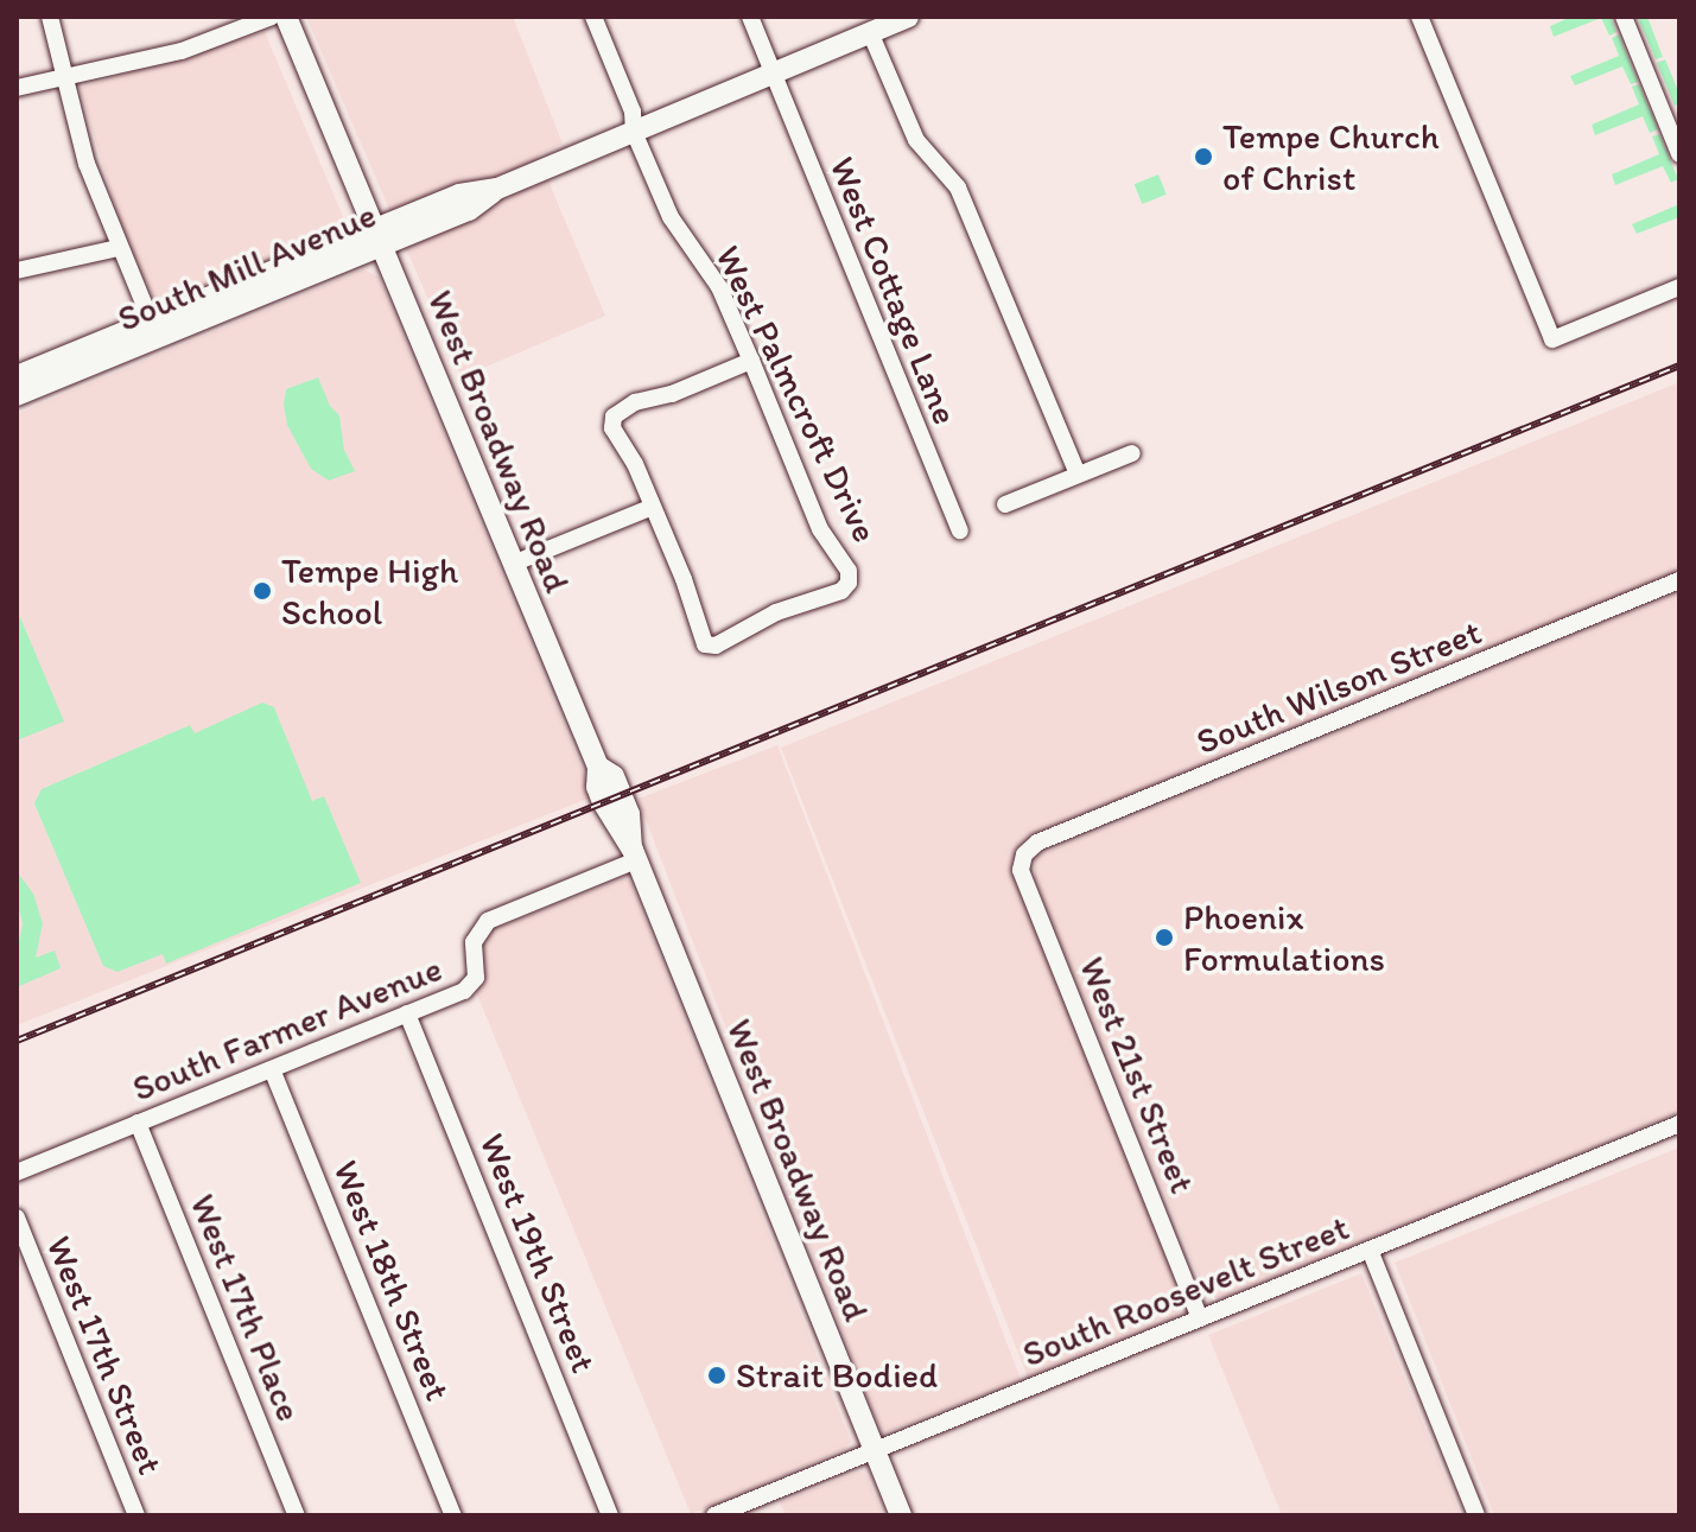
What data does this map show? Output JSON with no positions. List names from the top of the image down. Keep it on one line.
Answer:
{"streets":{"main road":["South Mill Avenue","West Broadway Road"],"street":["West Cottage Lane","West Palmcroft Drive","South Wilson Street","South Farmer Avenue","West 21st Street","West 19th Street","West 18th Street","South Roosevelt Street","West 17th Place","West 17th Street"]},"crossings":[["South Mill Avenue","West Cottage Lane"],["South Mill Avenue","West Palmcroft Drive"],["South Mill Avenue","West Broadway Road"],["West Broadway Road","South Farmer Avenue"],["West Broadway Road","South Roosevelt Street"],["South Wilson Street","West 21st Street"],["South Farmer Avenue","West 19th Street"],["South Farmer Avenue","West 18th Street"],["South Farmer Avenue","West 17th Place"],["West 21st Street","South Roosevelt Street"]],"places":["Tempe Church of Christ","Tempe High School","Phoenix Formulations","Strait Bodied"]}
